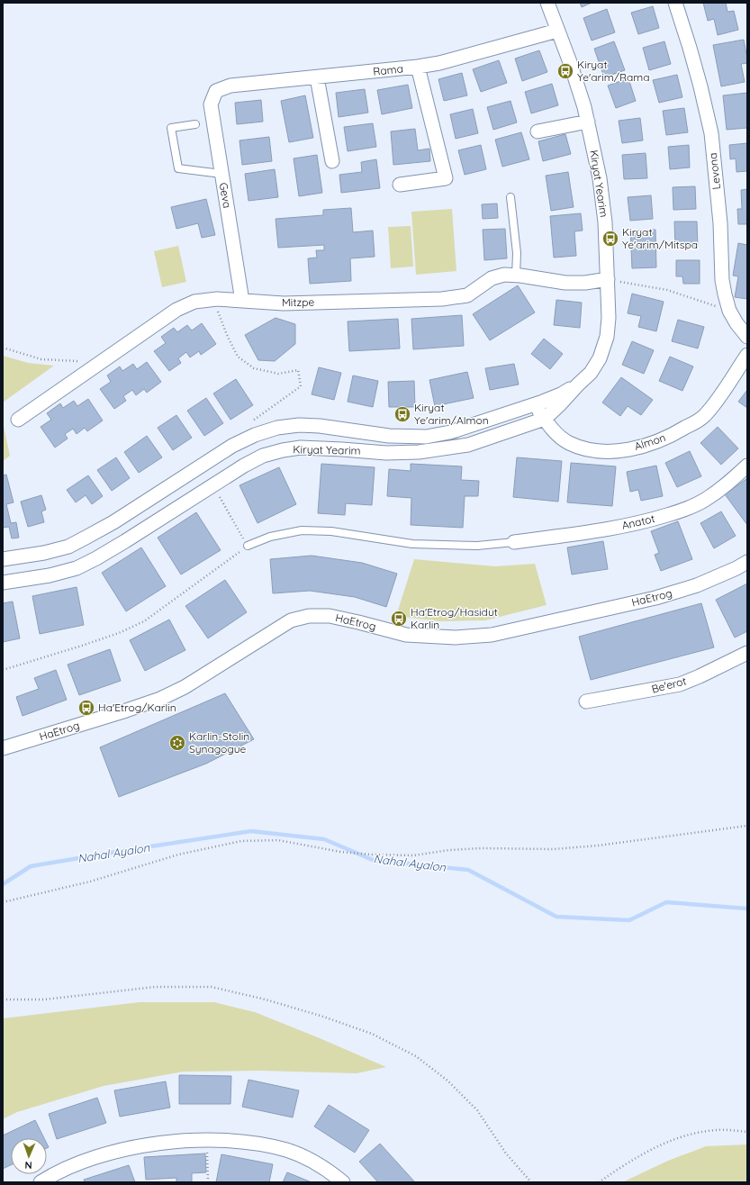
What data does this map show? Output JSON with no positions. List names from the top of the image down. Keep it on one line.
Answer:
{"streets":{"street":["Rama","Levona","Kiryat Yearim","Geva","Mitzpe","Almon","Anatot","HaEtrog","Be'erot"]},"crossings":[["Rama","Kiryat Yearim"],["Rama","Geva"],["Kiryat Yearim","Mitzpe"],["Kiryat Yearim","Almon"],["Geva","Mitzpe"]],"water":["Nahal Ayalon"],"places":{"bus stop":["Kiryat Ye'arim/Rama","Kiryat Ye'arim/Mitspa","Kiryat Ye'arim/Almon","Ha'Etrog/Hasidut Karlin","Ha'Etrog/Karlin"],"synagogue":["Karlin-Stolin Synagogue"]},"north":"bottom"}
